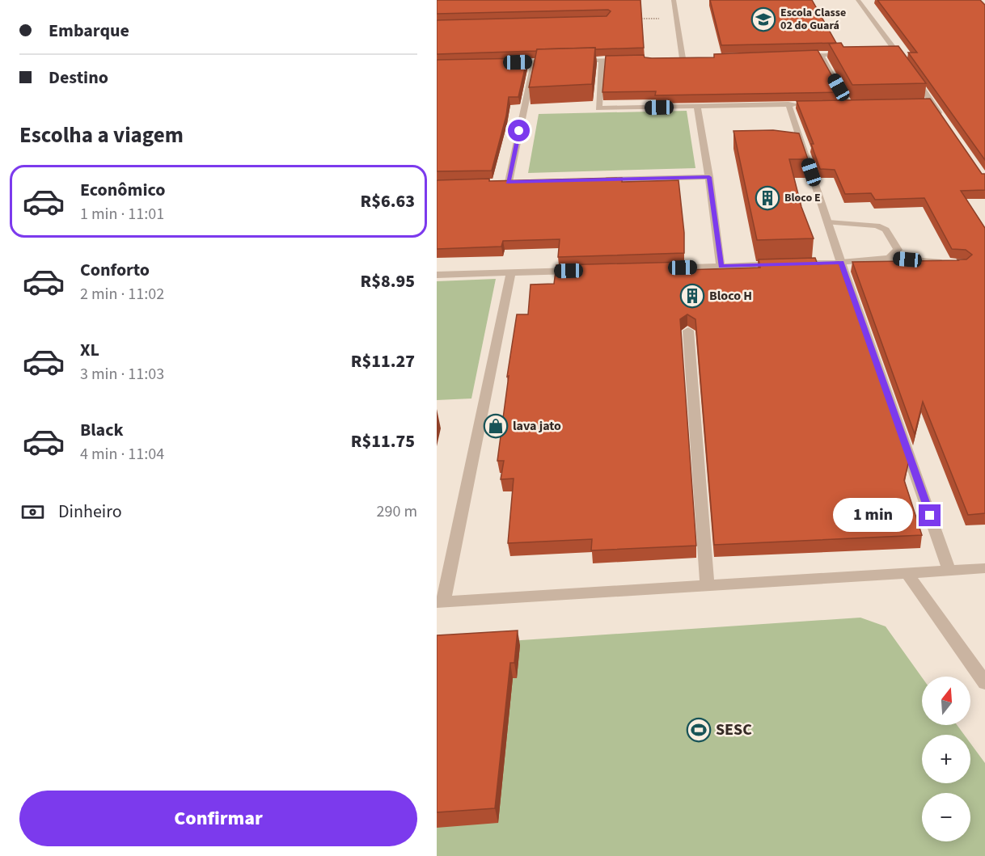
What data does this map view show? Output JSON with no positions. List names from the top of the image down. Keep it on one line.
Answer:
{"places":{"school or university":["Escola Classe 02 do Guará"],"building":["Bloco E","Bloco H"],"shop":["lava jato"],"sports":["SESC"]},"north":"top","page":{"banner":["Embarque","Destino"],"heading":"Escolha a viagem","list":[{"name":"Econômico","note":"1 min · 11:01","value":"R$6.63"},{"name":"Conforto","note":"2 min · 11:02","value":"R$8.95"},{"name":"XL","note":"3 min · 11:03","value":"R$11.27"},{"name":"Black","note":"4 min · 11:04","value":"R$11.75"}],"pay":["Dinheiro","290 m"],"bubble":"1 min","map_buttons":["+","−"],"buttons":"Confirmar"}}
